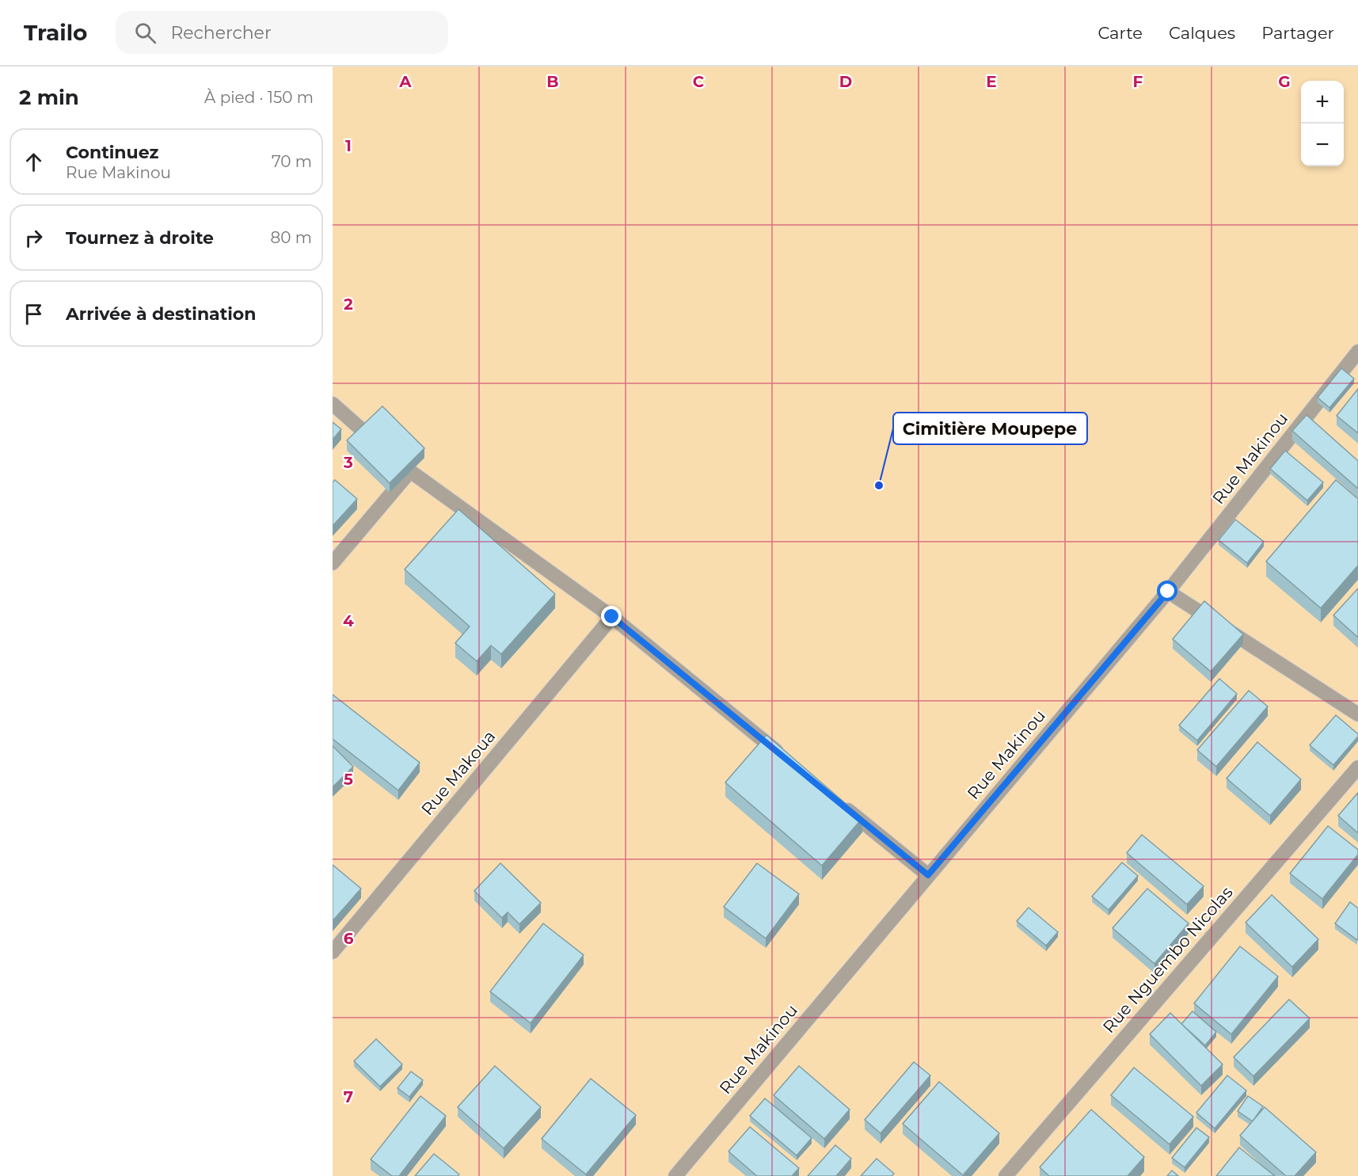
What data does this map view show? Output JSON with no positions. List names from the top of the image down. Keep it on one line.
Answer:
{"streets":{"street":["Rue Makinou","Rue Makoua","Rue Nguembo Nicolas"]},"places":["Cimitière Moupepe"],"page":{"header":"Trailo","search":"Rechercher","nav":["Carte","Calques","Partager"],"heading":["2 min","À pied · 150 m"],"map_buttons":["+","−"],"list":[["Continuez","Rue Makinou","70 m"],["Tournez à droite","80 m"],"Arrivée à destination"]},"grid":{"columns":["A","B","C","D","E","F","G"],"rows":["1","2","3","4","5","6","7"]}}
